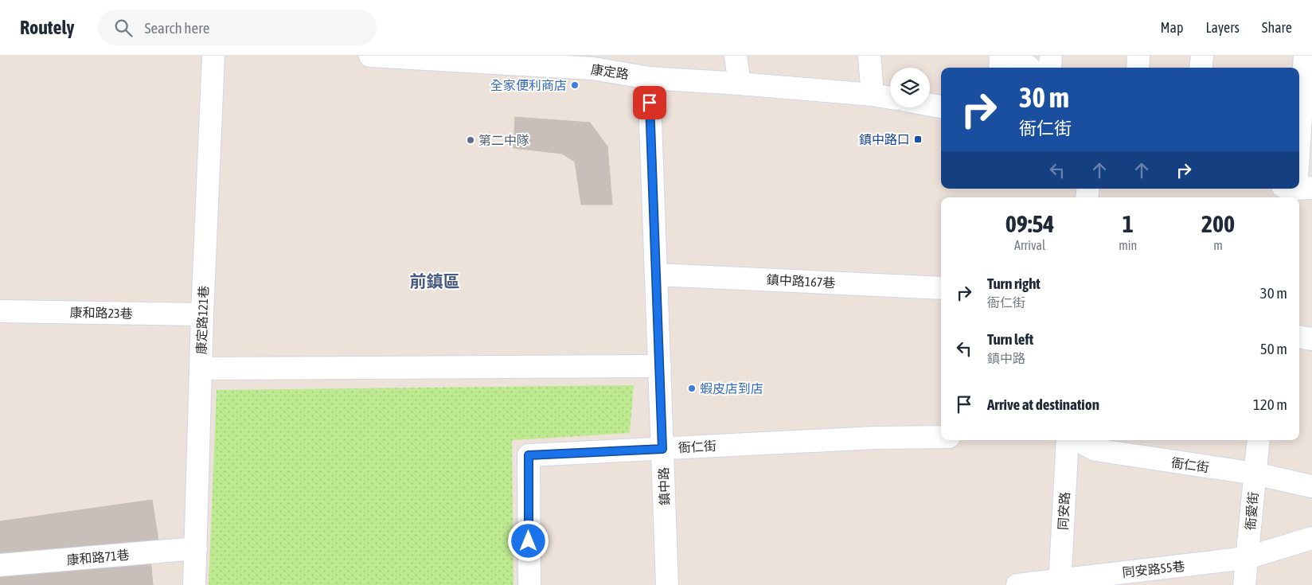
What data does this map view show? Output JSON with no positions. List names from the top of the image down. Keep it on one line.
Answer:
{"streets":{"street":["康定路","鎮中路167巷","康和路23巷","康定路121巷","衙仁街","鎮中路","同安路","衙愛街","康和路71巷","同安路55巷"]},"crossings":[["康定路","鎮中路"],["鎮中路167巷","鎮中路"],["康和路23巷","康定路121巷"],["康定路121巷","康和路71巷"],["衙仁街","鎮中路"],["衙仁街","衙愛街"],["同安路","同安路55巷"],["衙愛街","同安路55巷"]],"districts":["前鎮區"],"places":{"other":["全家便利商店","第二中隊","蝦皮店到店"],"transit":["鎮中路口"]},"page":{"header":"Routely","search":"Search here","nav":["Map","Layers","Share"],"turn":["30 m","衙仁街"],"eta":["09:54","Arrival","1","min","200","m"],"list":[{"name":"Turn right","note":"衙仁街","value":"30 m"},{"name":"Turn left","note":"鎮中路","value":"50 m"},{"name":"Arrive at destination","value":"120 m"}]}}
